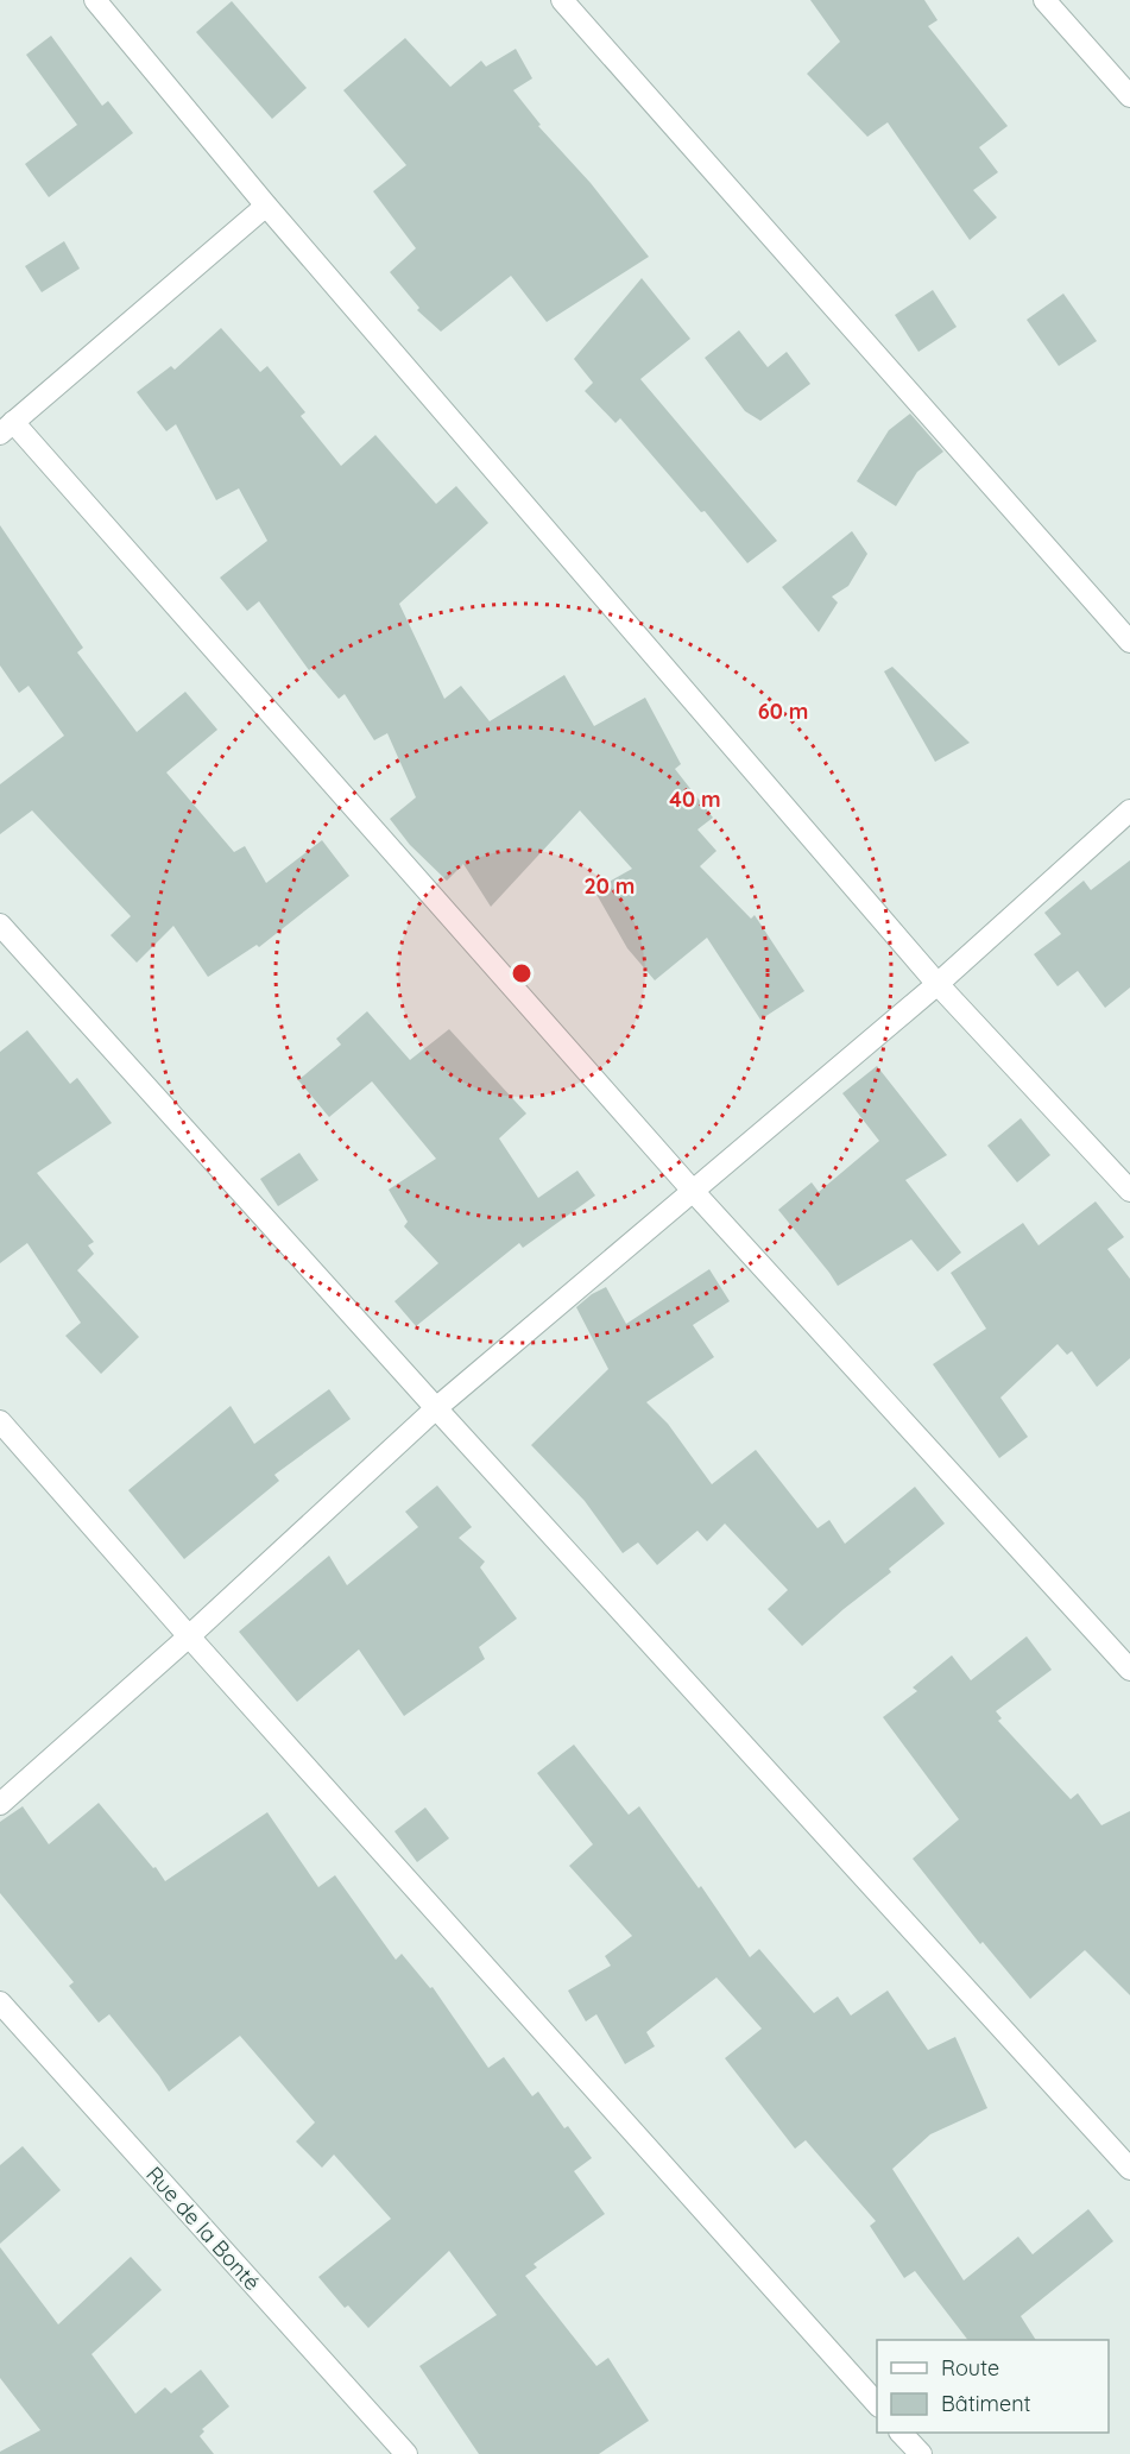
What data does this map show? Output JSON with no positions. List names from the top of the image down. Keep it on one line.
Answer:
{"streets":{"street":["Rue de la Bonté"]},"legend":["Route","Bâtiment"],"rings":["60 m","40 m","20 m"]}
